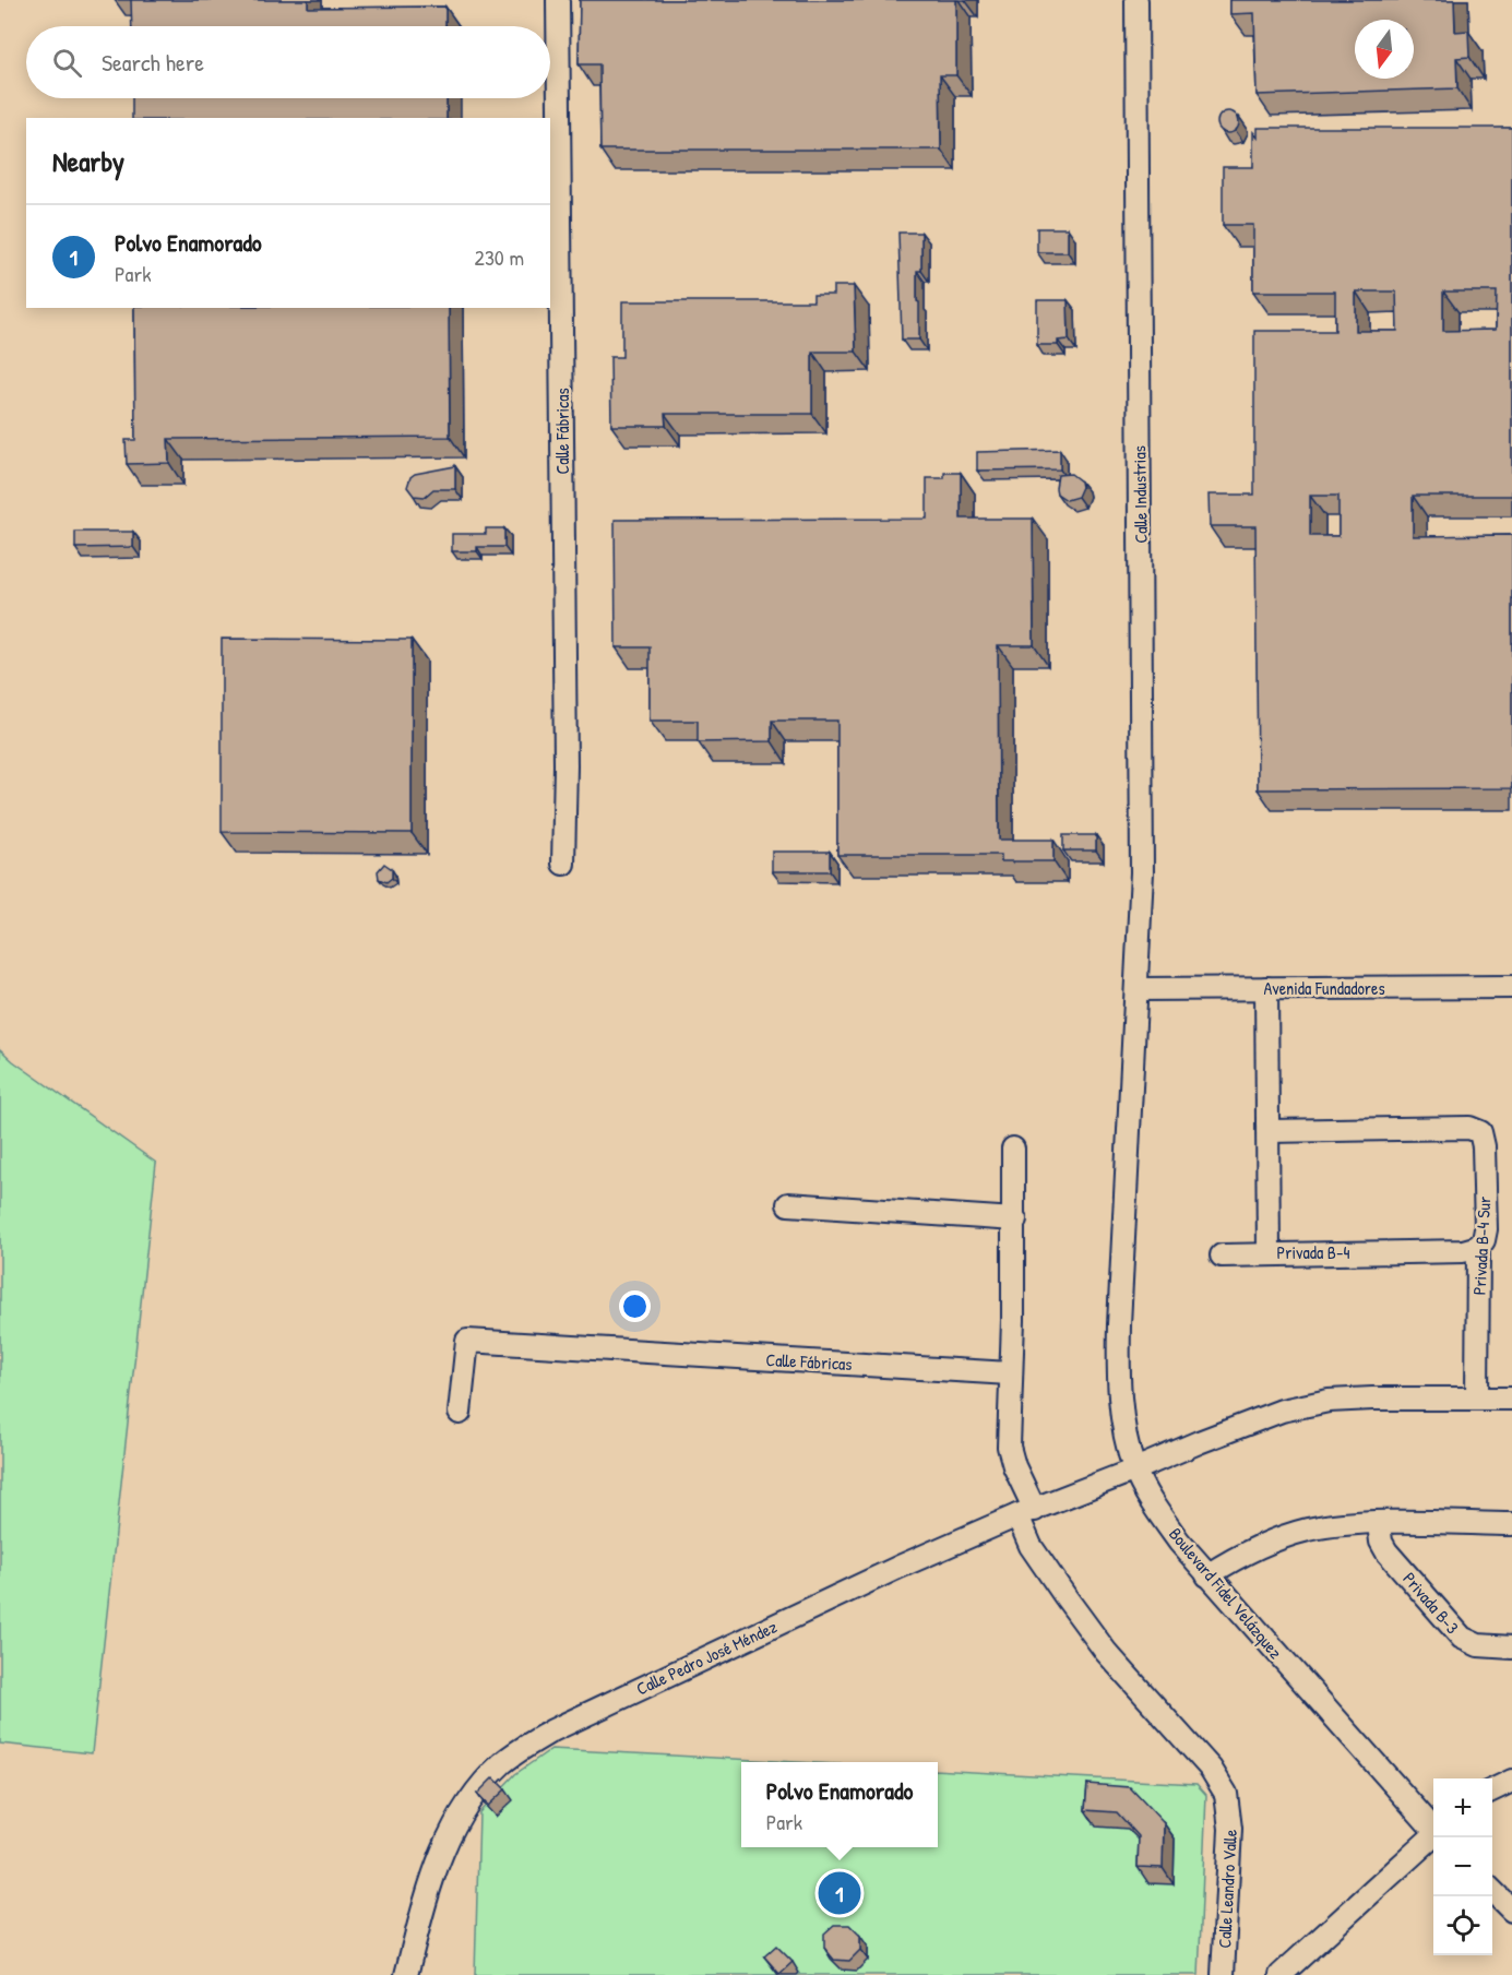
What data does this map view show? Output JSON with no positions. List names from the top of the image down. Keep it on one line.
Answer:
{"streets":{"street":["Calle Fábricas","Calle Industrias","Avenida Fundadores","Privada B-4 Sur","Privada B-4","Boulevard Fidel Velázquez","Privada B-3","Calle Pedro José Méndez","Calle Leandro Valle"]},"crossings":[["Calle Industrias","Avenida Fundadores"],["Calle Industrias","Boulevard Fidel Velázquez"],["Avenida Fundadores","Privada B-4"],["Avenida Fundadores","Boulevard Fidel Velázquez"],["Privada B-4 Sur","Privada B-4"],["Privada B-4 Sur","Calle Pedro José Méndez"],["Boulevard Fidel Velázquez","Calle Pedro José Méndez"],["Calle Pedro José Méndez","Calle Leandro Valle"]],"north":"bottom","page":{"search":"Search here","heading":"Nearby","list":[{"mark":"1","name":"Polvo Enamorado","note":"Park","value":"230 m"}],"popup":["Polvo Enamorado","Park"],"map_buttons":["+","−"],"pins":"1"}}
